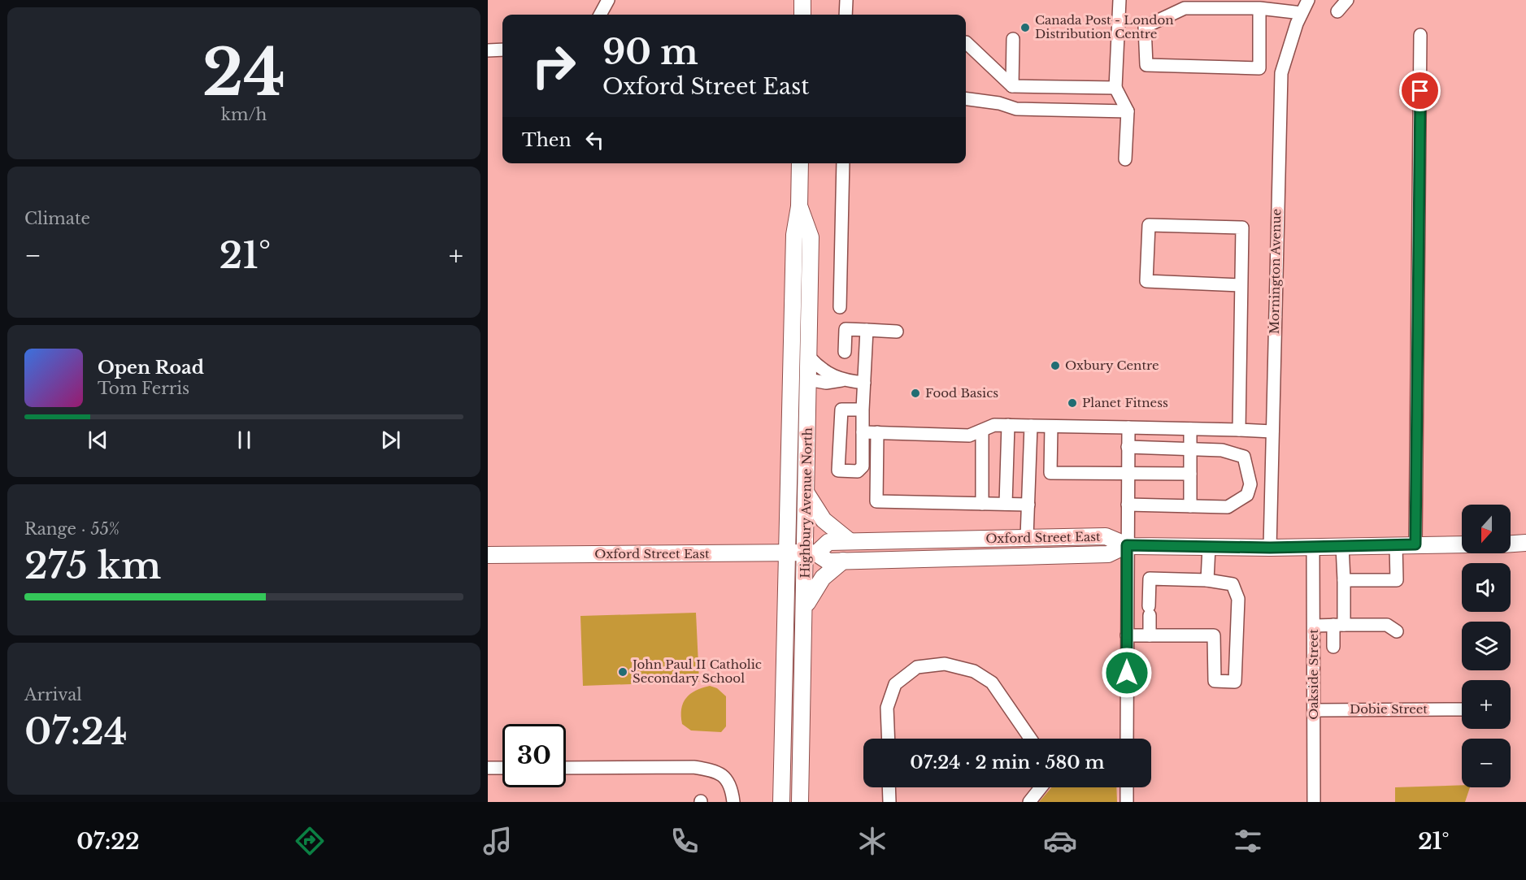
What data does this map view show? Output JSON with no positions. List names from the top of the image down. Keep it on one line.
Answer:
{"streets":{"main road":["Highbury Avenue North","Oxford Street East"],"street":["Mornington Avenue","Oakside Street","Dobie Street"]},"crossings":[["Mornington Avenue","Oxford Street East"],["Highbury Avenue North","Oxford Street East"],["Oxford Street East","Oakside Street"],["Oakside Street","Dobie Street"]],"places":["Canada Post - London Distribution Centre","Oxbury Centre","Food Basics","Planet Fitness","John Paul II Catholic Secondary School"],"north":"bottom","page":{"tile":[["24","km/h"],"Climate",["Range · 55%","275 km"],["Arrival","07:24"]],"turn":["90 m","Oxford Street East"],"then":"Then","heat":["−","21°","+"],"song":["Open Road","Tom Ferris"],"map_buttons":["+","−"],"limit":"30","trip":"07:24 · 2 min · 580 m","tabs":["07:22","21°"]}}
